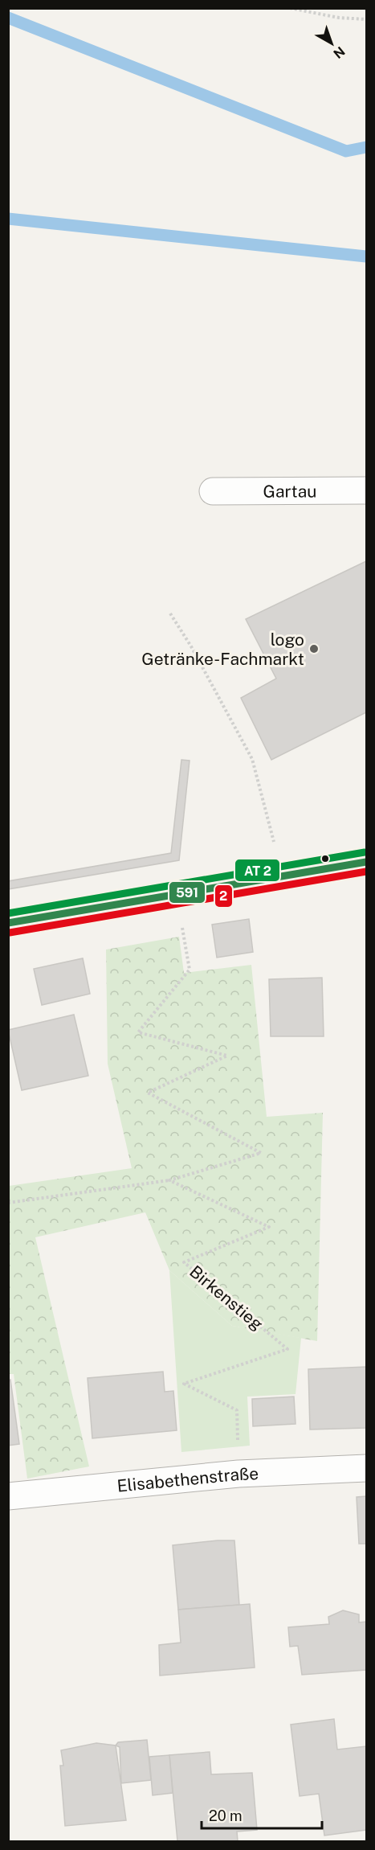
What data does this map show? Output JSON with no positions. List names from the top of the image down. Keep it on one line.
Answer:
{"streets":{"street":["Gartau","Elisabethenstraße"],"path":["Birkenstieg"]},"places":["logo Getränke-Fachmarkt"],"lines":["transit line 591","transit line 2"],"scale_bar":"20 m","north":"bottom right"}
